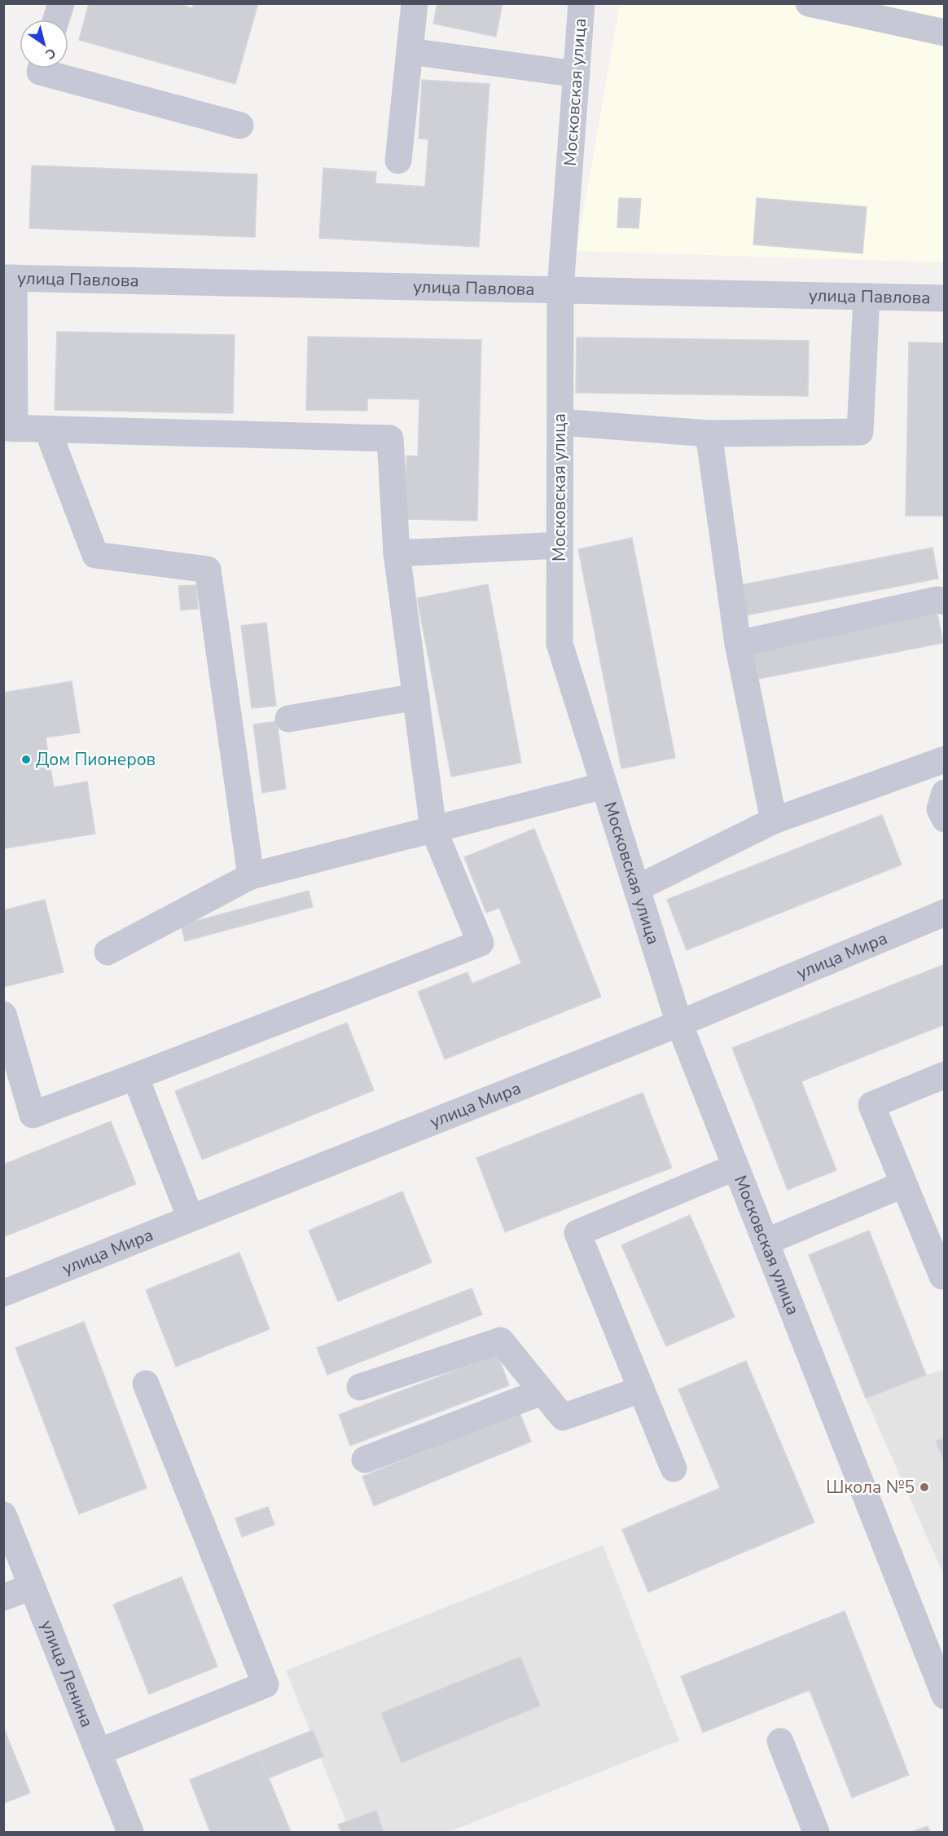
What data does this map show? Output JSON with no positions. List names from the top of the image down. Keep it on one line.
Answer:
{"streets":{"street":["Московская улица","улица Павлова","улица Мира","улица Ленина"]},"crossings":[["Московская улица","улица Павлова"],["Московская улица","улица Мира"]],"places":["Дом Пионеров","Школа №5"],"north":"bottom right"}
